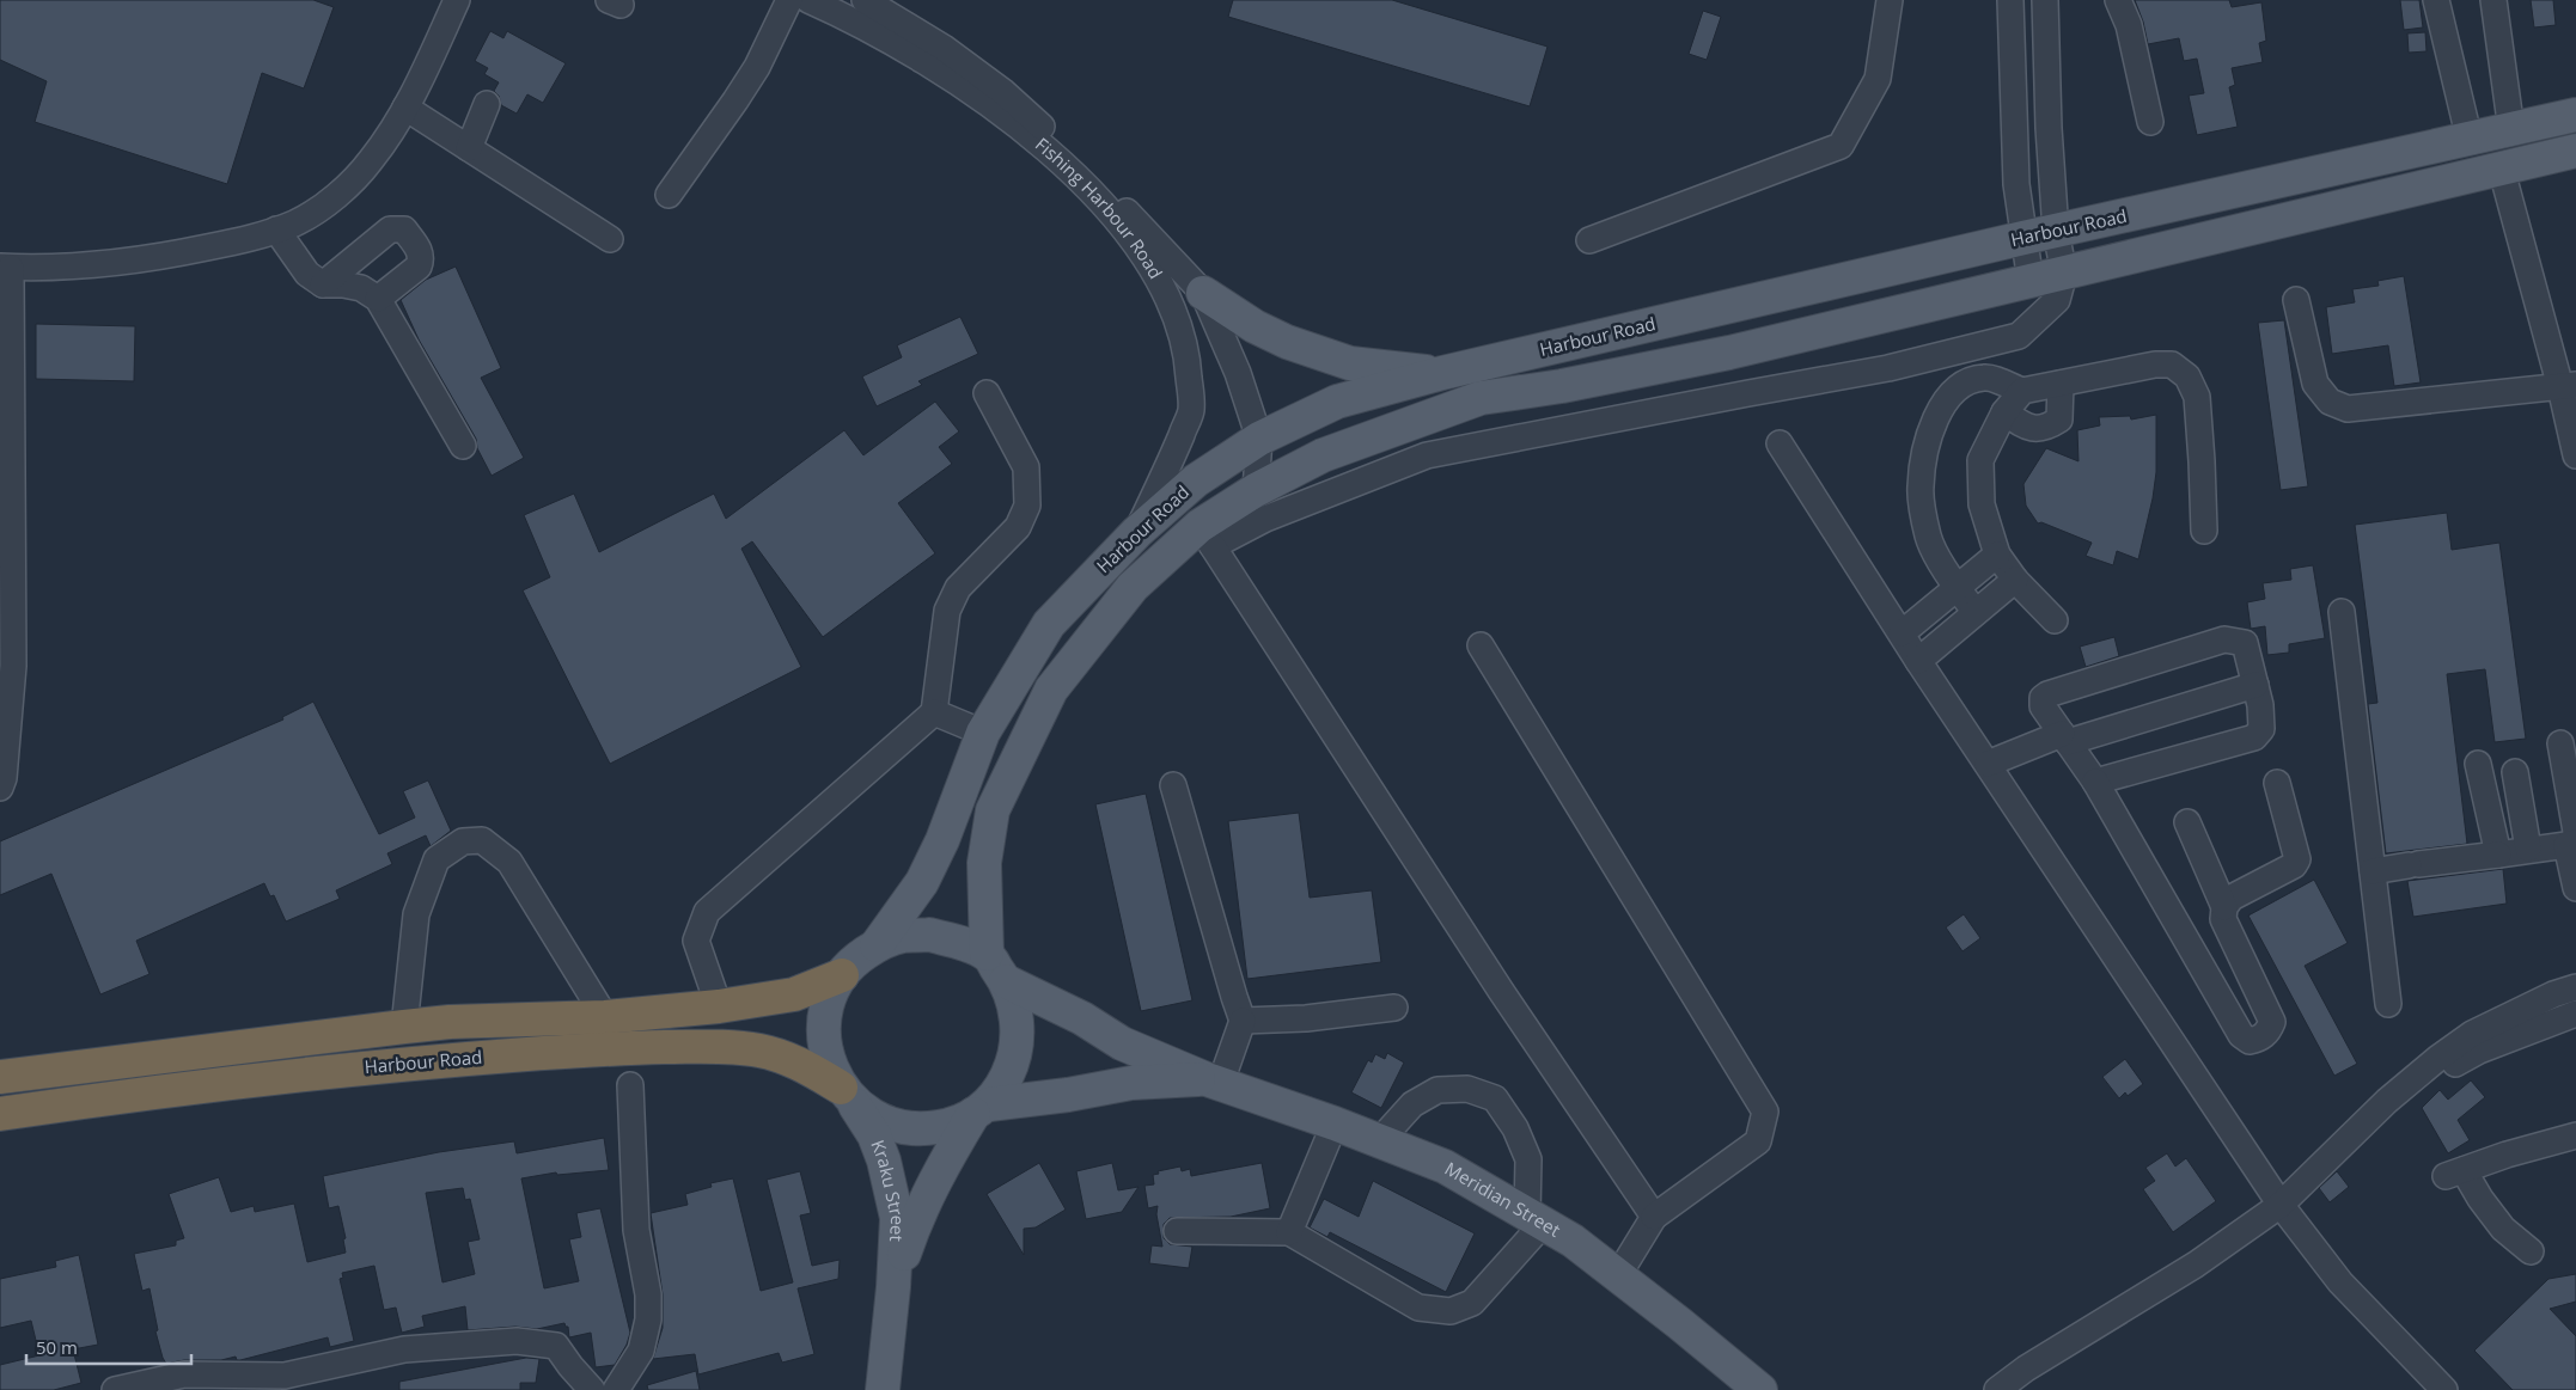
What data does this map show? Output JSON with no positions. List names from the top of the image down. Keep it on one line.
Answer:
{"streets":{"highway":["Harbour Road"],"main road":["Kraku Street","Meridian Street"],"street":["Fishing Harbour Road"]},"crossings":[["Fishing Harbour Road","Harbour Road"],["Harbour Road","Kraku Street"],["Harbour Road","Meridian Street"],["Kraku Street","Meridian Street"]],"scale_bar":"50 m"}
